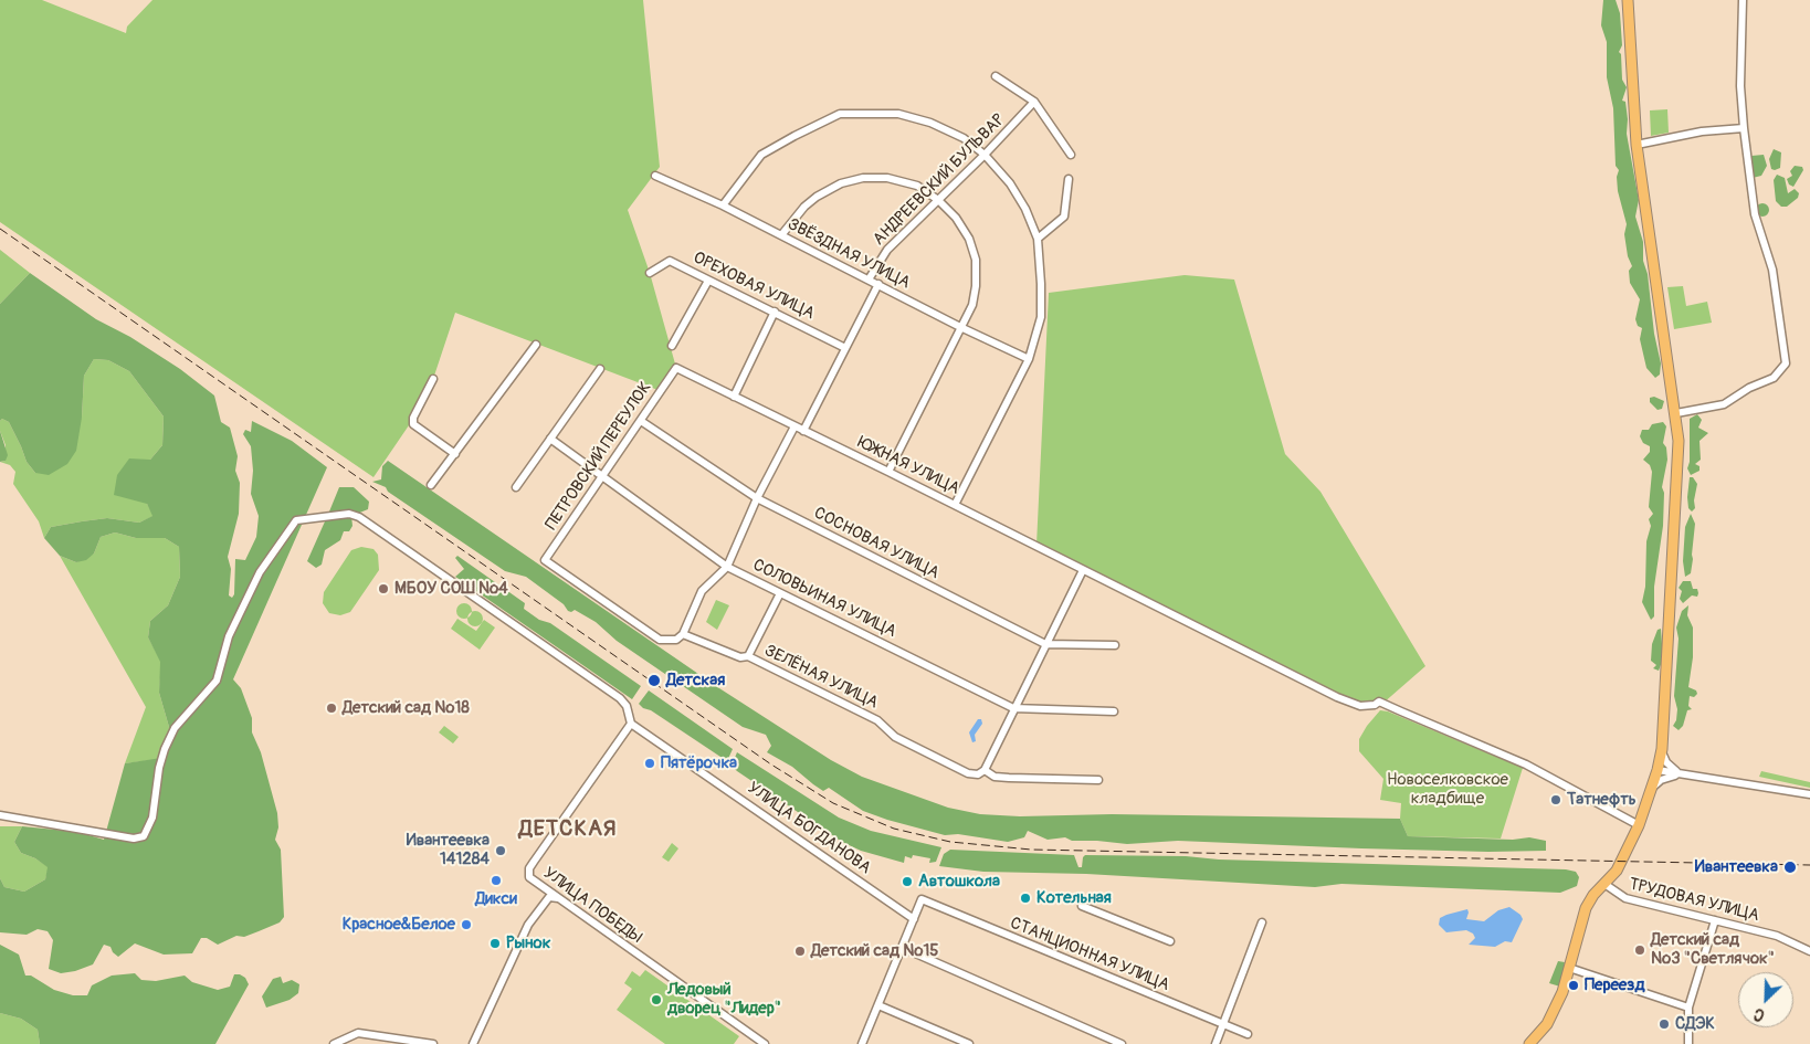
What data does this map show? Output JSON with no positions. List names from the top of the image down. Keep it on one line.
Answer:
{"streets":{"street":["АНДРЕЕВСКИЙ БУЛЬВАР","ЗВЁЗДНАЯ УЛИЦА","ОРЕХОВАЯ УЛИЦА","ПЕТРОВСКИЙ ПЕРЕУЛОК","ЮЖНАЯ УЛИЦА","СОСНОВАЯ УЛИЦА","СОЛОВЬИНАЯ УЛИЦА","ЗЕЛЁНАЯ УЛИЦА","УЛИЦА БОГДАНОВА","ТРУДОВАЯ УЛИЦА","УЛИЦА ПОБЕДЫ","СТАНЦИОННАЯ УЛИЦА"]},"crossings":[["АНДРЕЕВСКИЙ БУЛЬВАР","ЗВЁЗДНАЯ УЛИЦА"],["ПЕТРОВСКИЙ ПЕРЕУЛОК","ЮЖНАЯ УЛИЦА"],["ПЕТРОВСКИЙ ПЕРЕУЛОК","СОСНОВАЯ УЛИЦА"],["ПЕТРОВСКИЙ ПЕРЕУЛОК","СОЛОВЬИНАЯ УЛИЦА"],["ПЕТРОВСКИЙ ПЕРЕУЛОК","ЗЕЛЁНАЯ УЛИЦА"],["УЛИЦА БОГДАНОВА","УЛИЦА ПОБЕДЫ"],["УЛИЦА БОГДАНОВА","СТАНЦИОННАЯ УЛИЦА"]],"districts":["ДЕТСКАЯ"],"parks":["Новоселковское кладбище"],"places":["МБОУ СОШ №4","Детская","Детский сад №18","Пятёрочка","Татнефть","Ивантеевка 141284","Ивантеевка","Дикси","Автошкола","Котельная","Красное&Белое","Рынок","Детский сад №3 \"Светлячок\"","Детский сад №15","Переезд","Ледовый дворец \"Лидер\"","СДЭК"],"north":"bottom left"}
